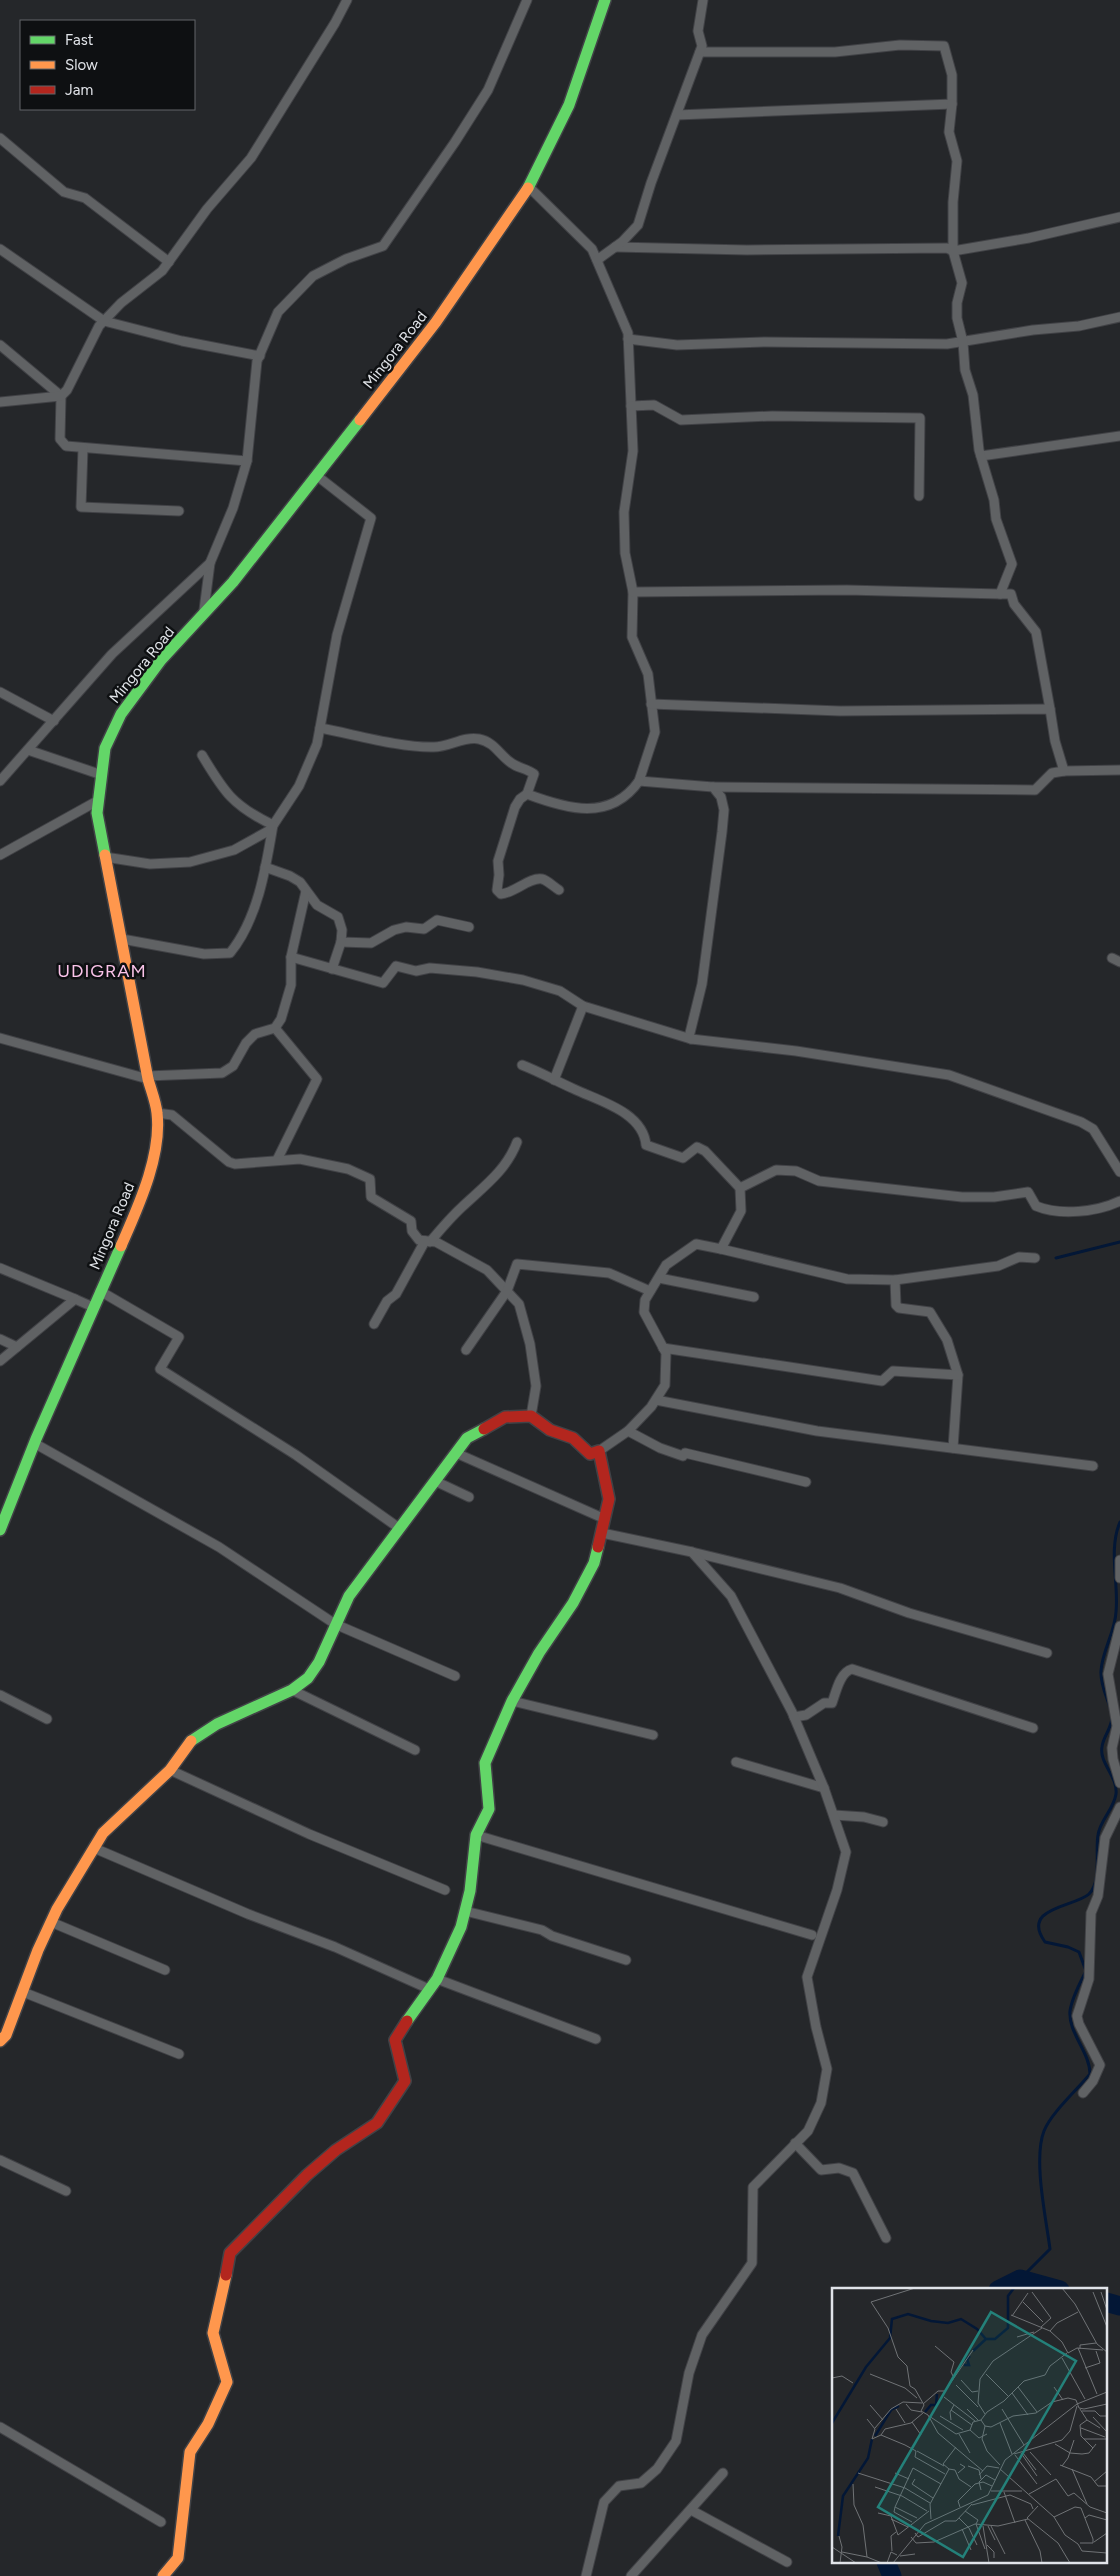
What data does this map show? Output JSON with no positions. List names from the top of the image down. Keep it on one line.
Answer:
{"streets":{"main road":["Mingora Road"]},"districts":["UDIGRAM"],"legend":["Fast","Slow","Jam"]}
